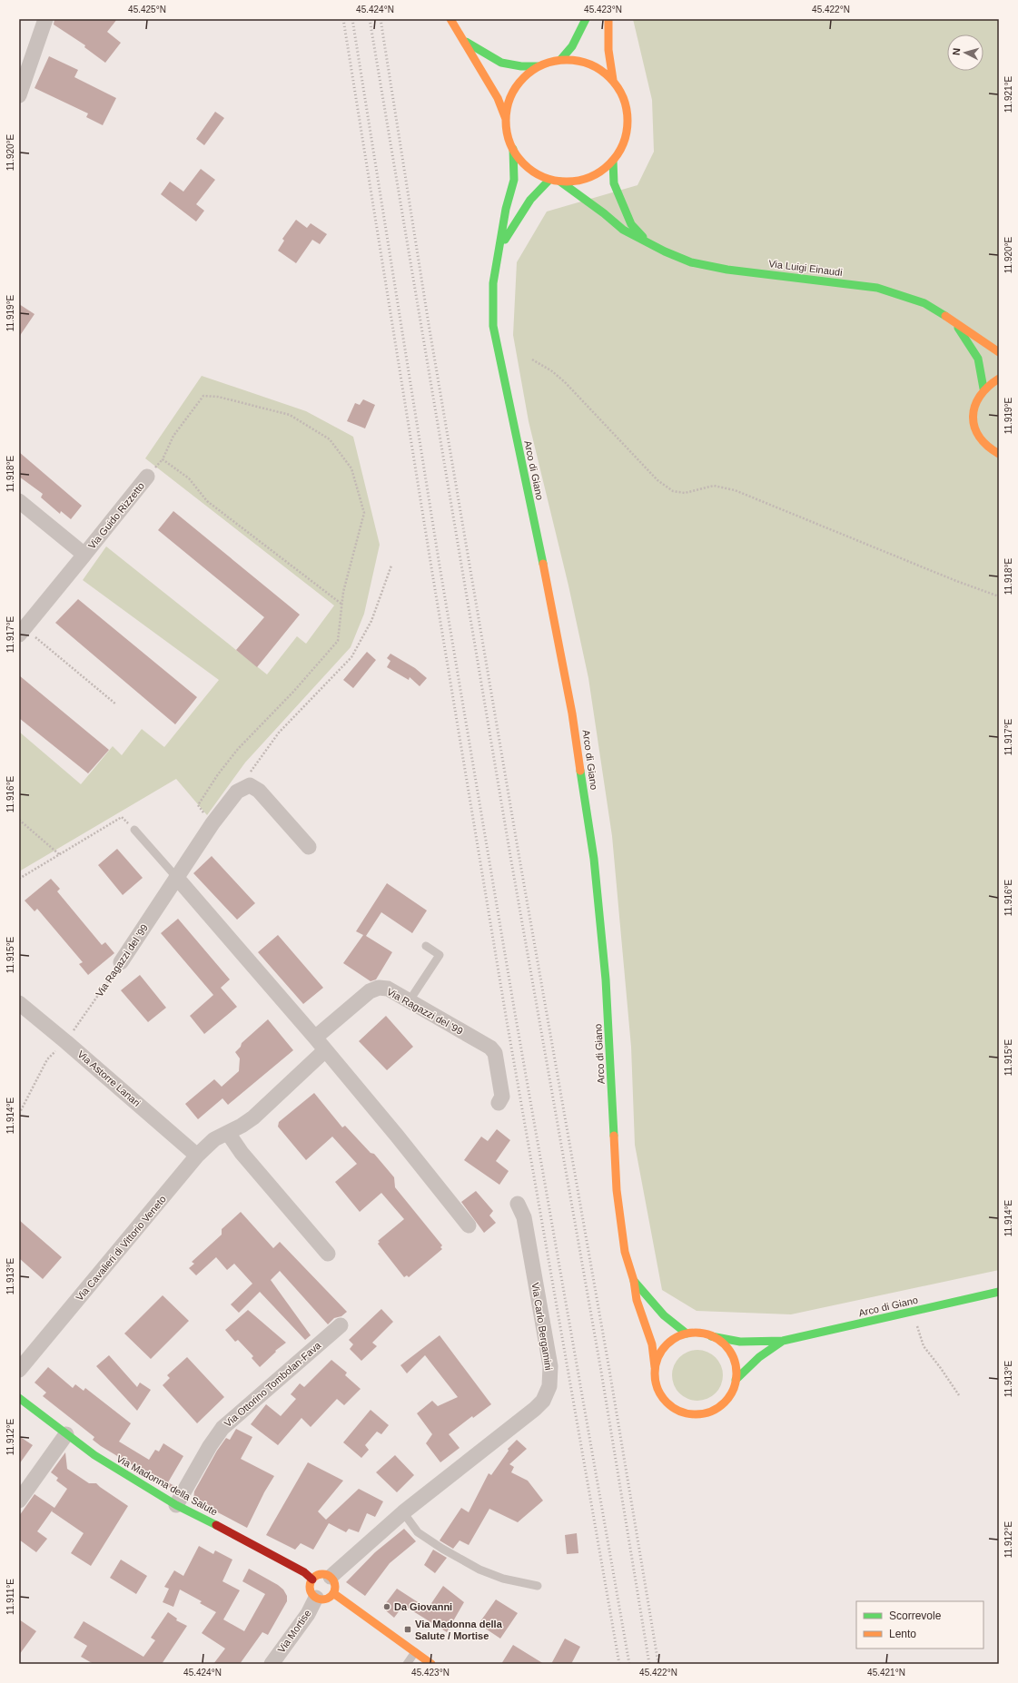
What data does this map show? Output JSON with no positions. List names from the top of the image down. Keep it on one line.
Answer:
{"streets":{"main road":["Via Luigi Einaudi","Arco di Giano","Via Madonna della Salute"],"street":["Via Guido Rizzetto","Via Ragazzi del '99","Via Astorre Lanari","Via Cavalieri di Vittorio Veneto","Via Carlo Bergamini","Via Ottorino Tombolan-Fava","Via Mortise"]},"crossings":[["Via Luigi Einaudi","Arco di Giano"],["Via Ragazzi del '99","Via Astorre Lanari"],["Via Astorre Lanari","Via Cavalieri di Vittorio Veneto"],["Via Carlo Bergamini","Via Madonna della Salute"],["Via Carlo Bergamini","Via Mortise"],["Via Ottorino Tombolan-Fava","Via Madonna della Salute"],["Via Madonna della Salute","Via Mortise"]],"places":{"other":["Da Giovanni"],"transit":["Via Madonna della Salute / Mortise"]},"legend":["Scorrevole","Lento"],"north":"left","coordinates":["45.425°N","45.424°N","45.423°N","45.422°N","11.921°E","11.920°E","11.919°E","11.918°E","11.917°E","11.916°E","11.915°E","11.914°E","11.913°E","11.912°E","11.911°E","45.421°N"]}
